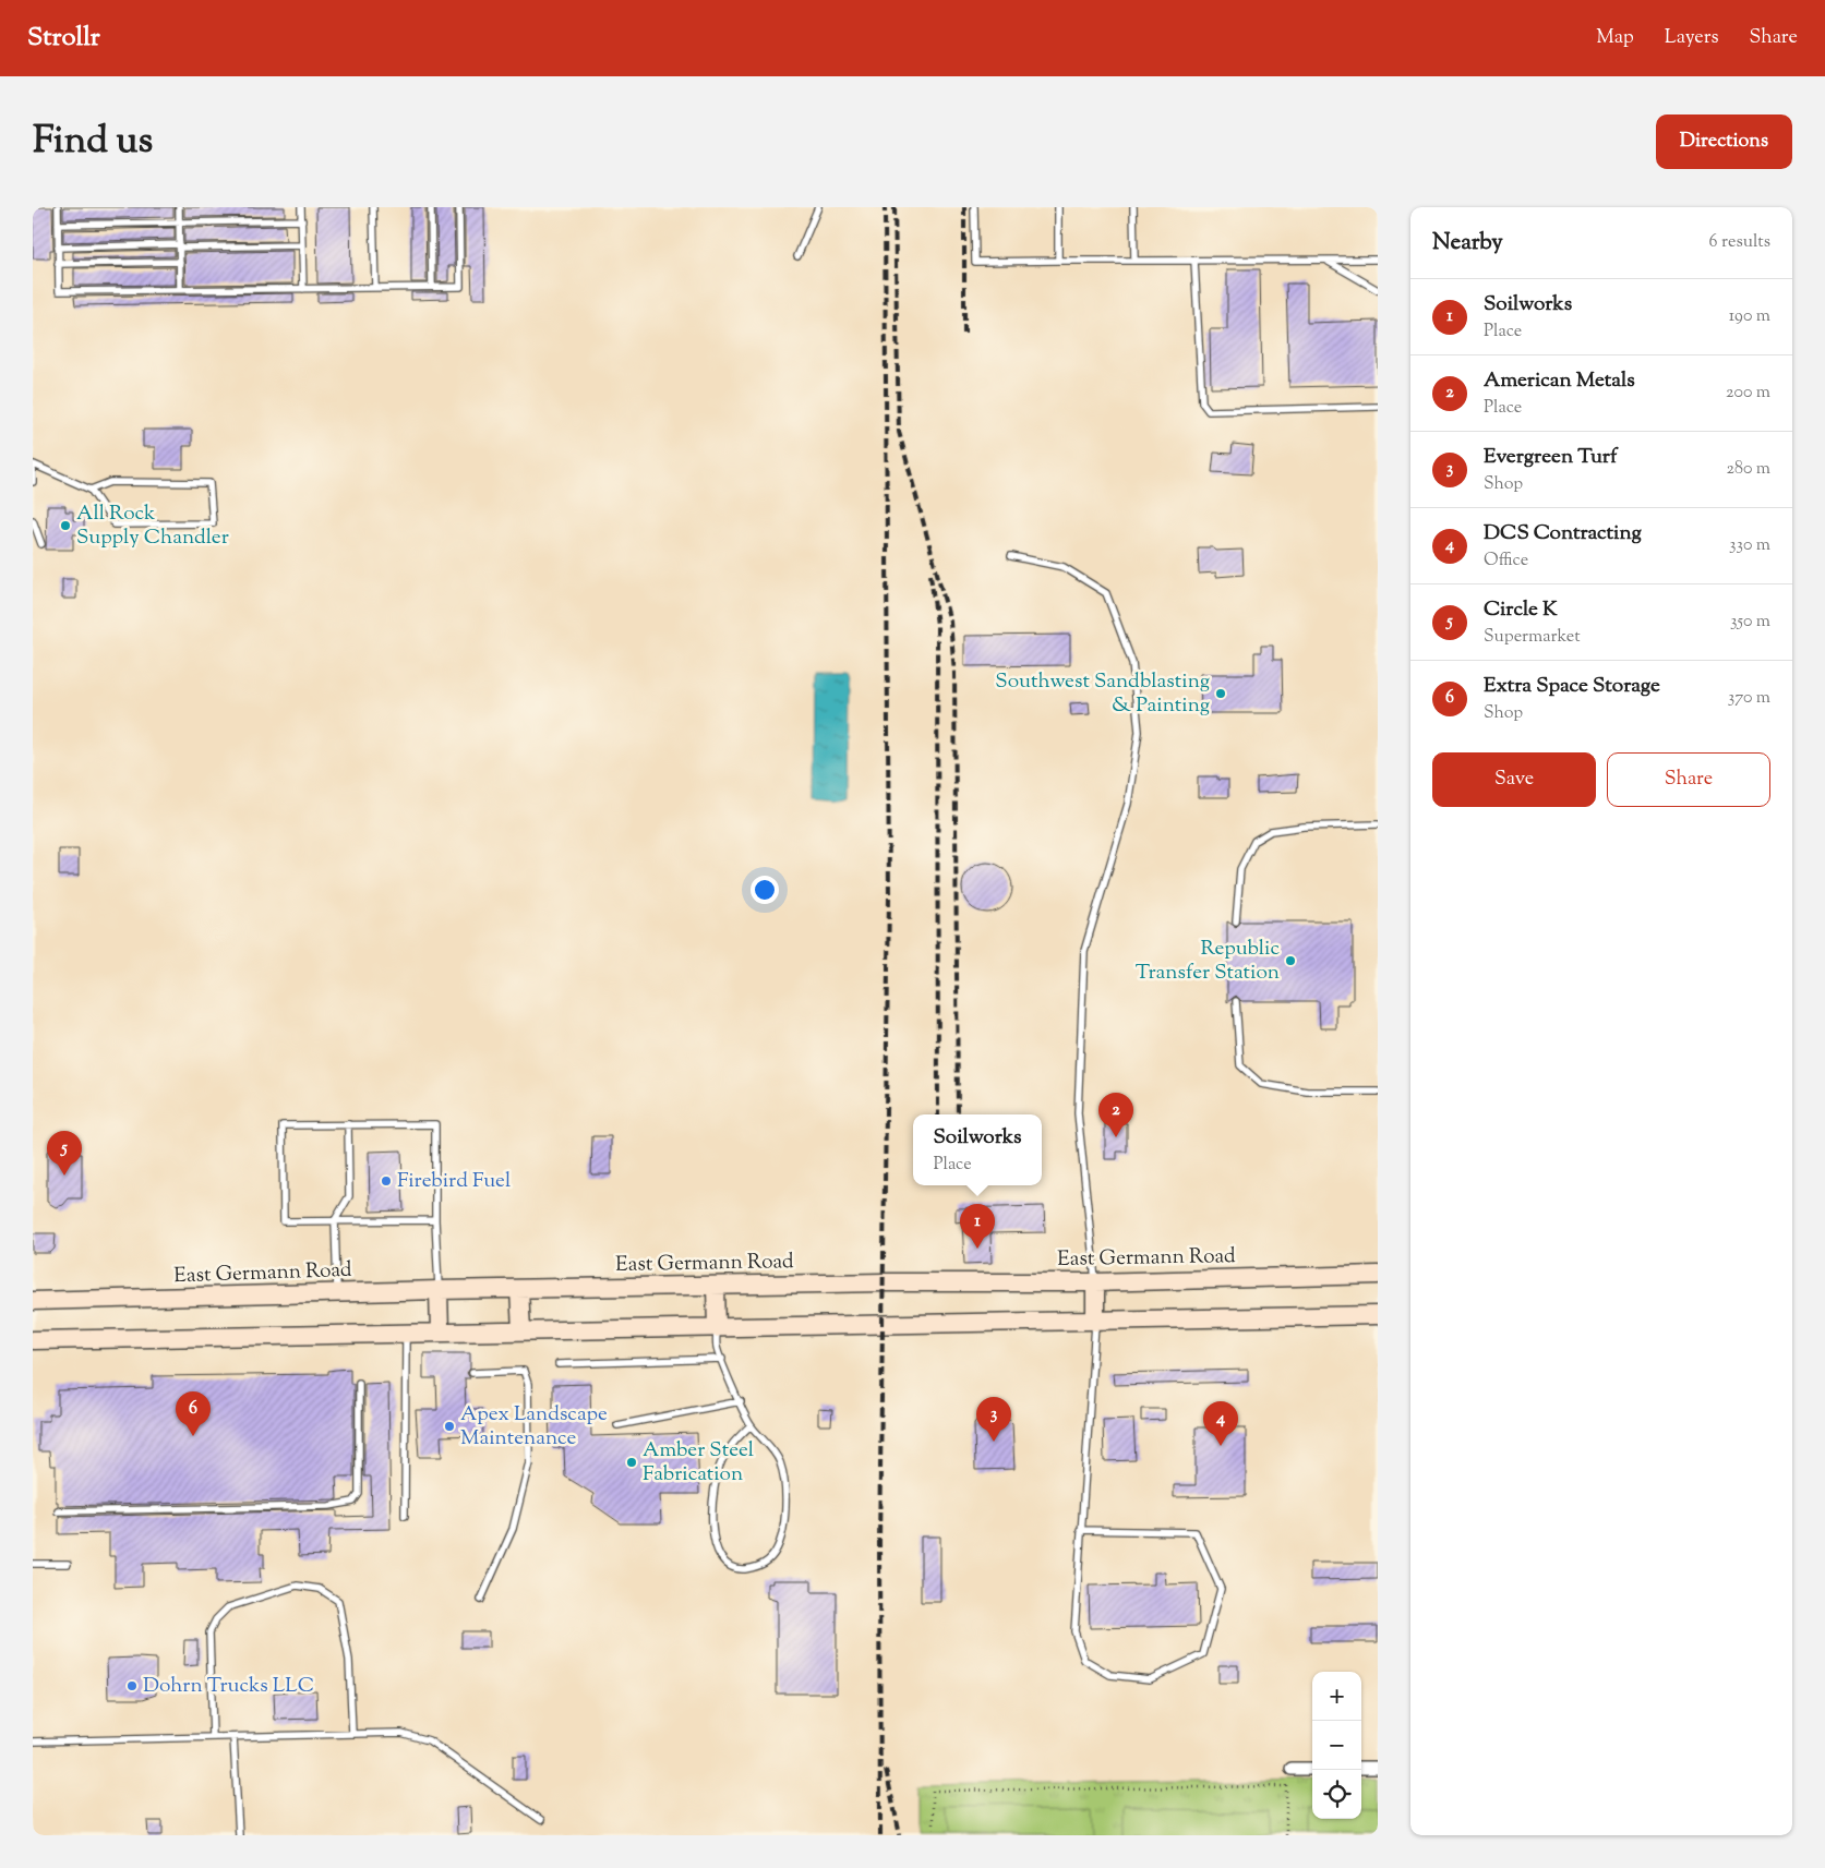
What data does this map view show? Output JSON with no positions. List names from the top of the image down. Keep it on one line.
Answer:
{"streets":{"main road":["East Germann Road"]},"places":["All Rock Supply Chandler","Southwest Sandblasting & Painting","Republic Transfer Station","Firebird Fuel","Apex Landscape Maintenance","Amber Steel Fabrication","Dohrn Trucks LLC"],"page":{"header":"Strollr","nav":["Map","Layers","Share"],"title":"Find us","buttons":["Directions",["Save","Share"]],"heading":["Nearby","6 results"],"list":[{"mark":"1","name":"Soilworks","note":"Place","value":"190 m"},{"mark":"2","name":"American Metals","note":"Place","value":"200 m"},{"mark":"3","name":"Evergreen Turf","note":"Shop","value":"280 m"},{"mark":"4","name":"DCS Contracting","note":"Office","value":"330 m"},{"mark":"5","name":"Circle K","note":"Supermarket","value":"350 m"},{"mark":"6","name":"Extra Space Storage","note":"Shop","value":"370 m"}],"pins":["2","5","1","6","3","4"],"popup":["Soilworks","Place"],"map_buttons":["+","−"]}}
